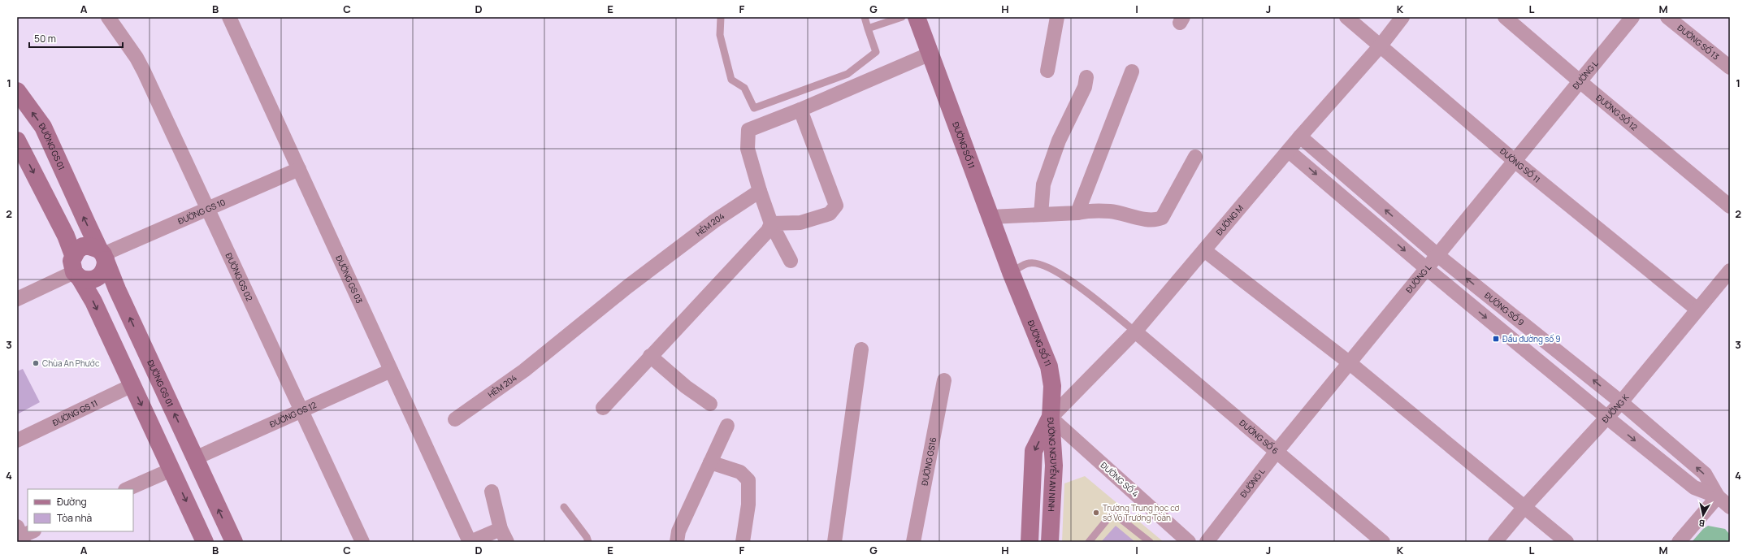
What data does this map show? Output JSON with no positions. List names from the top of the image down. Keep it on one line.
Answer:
{"streets":{"street":["ĐƯỜNG SỐ 13","ĐƯỜNG L","ĐƯỜNG SỐ 12","ĐƯỜNG SỐ 11","ĐƯỜNG GS 01","ĐƯỜNG GS 10","ĐƯỜNG M","HẺM 204","ĐƯỜNG GS 02","ĐƯỜNG GS 03","ĐƯỜNG SỐ 9","ĐƯỜNG K","ĐƯỜNG GS 11","ĐƯỜNG GS 12","ĐƯỜNG SỐ 6","ĐƯỜNG GS16","ĐƯỜNG NGUYỄN AN NINH","ĐƯỜNG SỐ 4"]},"crossings":[["ĐƯỜNG L","ĐƯỜNG SỐ 12"],["ĐƯỜNG L","ĐƯỜNG SỐ 11"],["ĐƯỜNG L","ĐƯỜNG SỐ 9"],["ĐƯỜNG L","ĐƯỜNG SỐ 6"],["ĐƯỜNG SỐ 11","ĐƯỜNG M"],["ĐƯỜNG SỐ 11","ĐƯỜNG K"],["ĐƯỜNG SỐ 11","ĐƯỜNG NGUYỄN AN NINH"],["ĐƯỜNG SỐ 11","ĐƯỜNG SỐ 4"],["ĐƯỜNG GS 01","ĐƯỜNG GS 10"],["ĐƯỜNG GS 01","ĐƯỜNG GS 12"],["ĐƯỜNG GS 10","ĐƯỜNG GS 02"],["ĐƯỜNG GS 10","ĐƯỜNG GS 03"],["ĐƯỜNG M","ĐƯỜNG SỐ 9"],["ĐƯỜNG M","ĐƯỜNG SỐ 6"],["ĐƯỜNG M","ĐƯỜNG NGUYỄN AN NINH"],["ĐƯỜNG M","ĐƯỜNG SỐ 4"],["ĐƯỜNG GS 02","ĐƯỜNG GS 12"],["ĐƯỜNG GS 03","ĐƯỜNG GS 12"],["ĐƯỜNG SỐ 9","ĐƯỜNG K"],["ĐƯỜNG NGUYỄN AN NINH","ĐƯỜNG SỐ 4"]],"places":{"transit":["Đầu đường số 9"],"other":["Chùa An Phước","Trường Trung học cơ sở Võ Trường Toản"]},"legend":["Đường","Tòa nhà"],"scale_bar":"50 m","north":"bottom","grid":{"columns":["A","B","C","D","E","F","G","H","I","J","K","L","M"],"rows":["1","2","3","4"]}}
